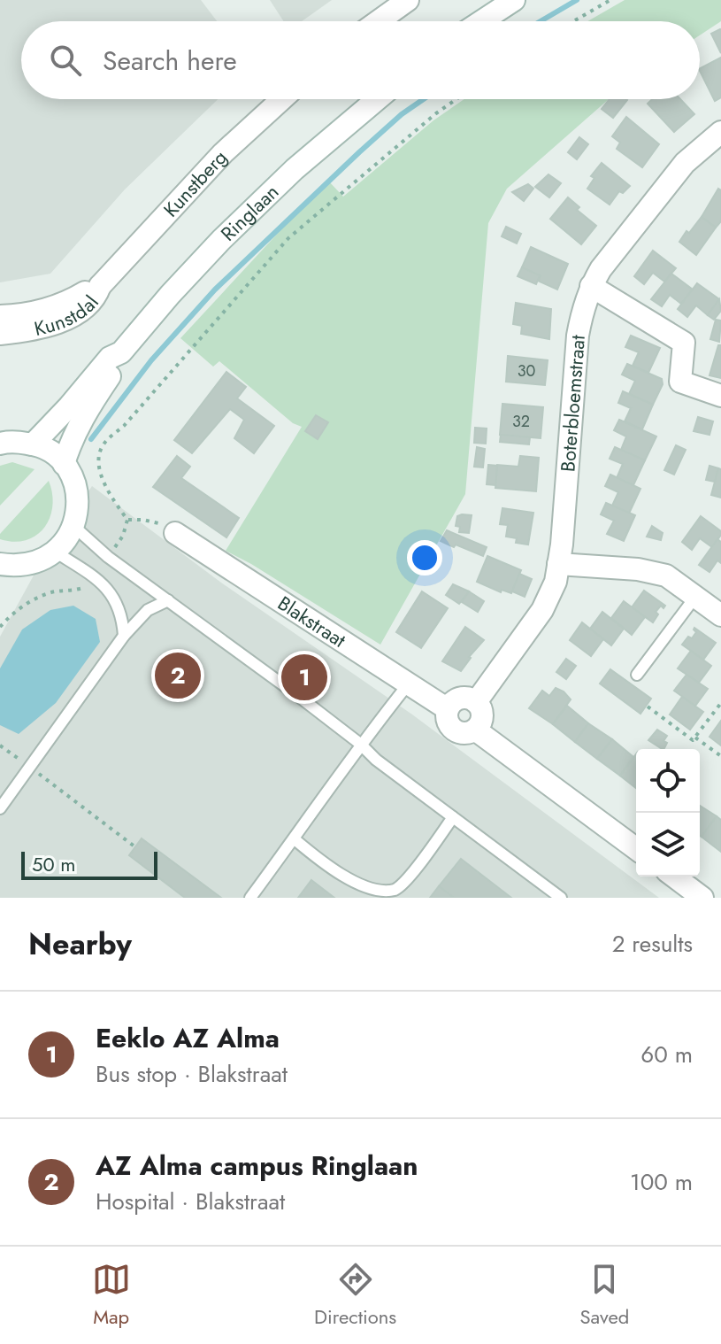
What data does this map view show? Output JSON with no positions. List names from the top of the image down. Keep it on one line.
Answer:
{"streets":{"street":["Kunstberg","Ringlaan","Kunstdal","Boterbloemstraat","Blakstraat"]},"crossings":[["Kunstberg","Kunstdal"],["Boterbloemstraat","Blakstraat"]],"house_numbers":["30","32"],"scale_bar":"50 m","page":{"search":"Search here","pins":["2","1"],"scale":"50 m","heading":["Nearby","2 results"],"list":[{"mark":"1","name":"Eeklo AZ Alma","note":"Bus stop · Blakstraat","value":"60 m"},{"mark":"2","name":"AZ Alma campus Ringlaan","note":"Hospital · Blakstraat","value":"100 m"}],"nav":["Map","Directions","Saved"]}}
